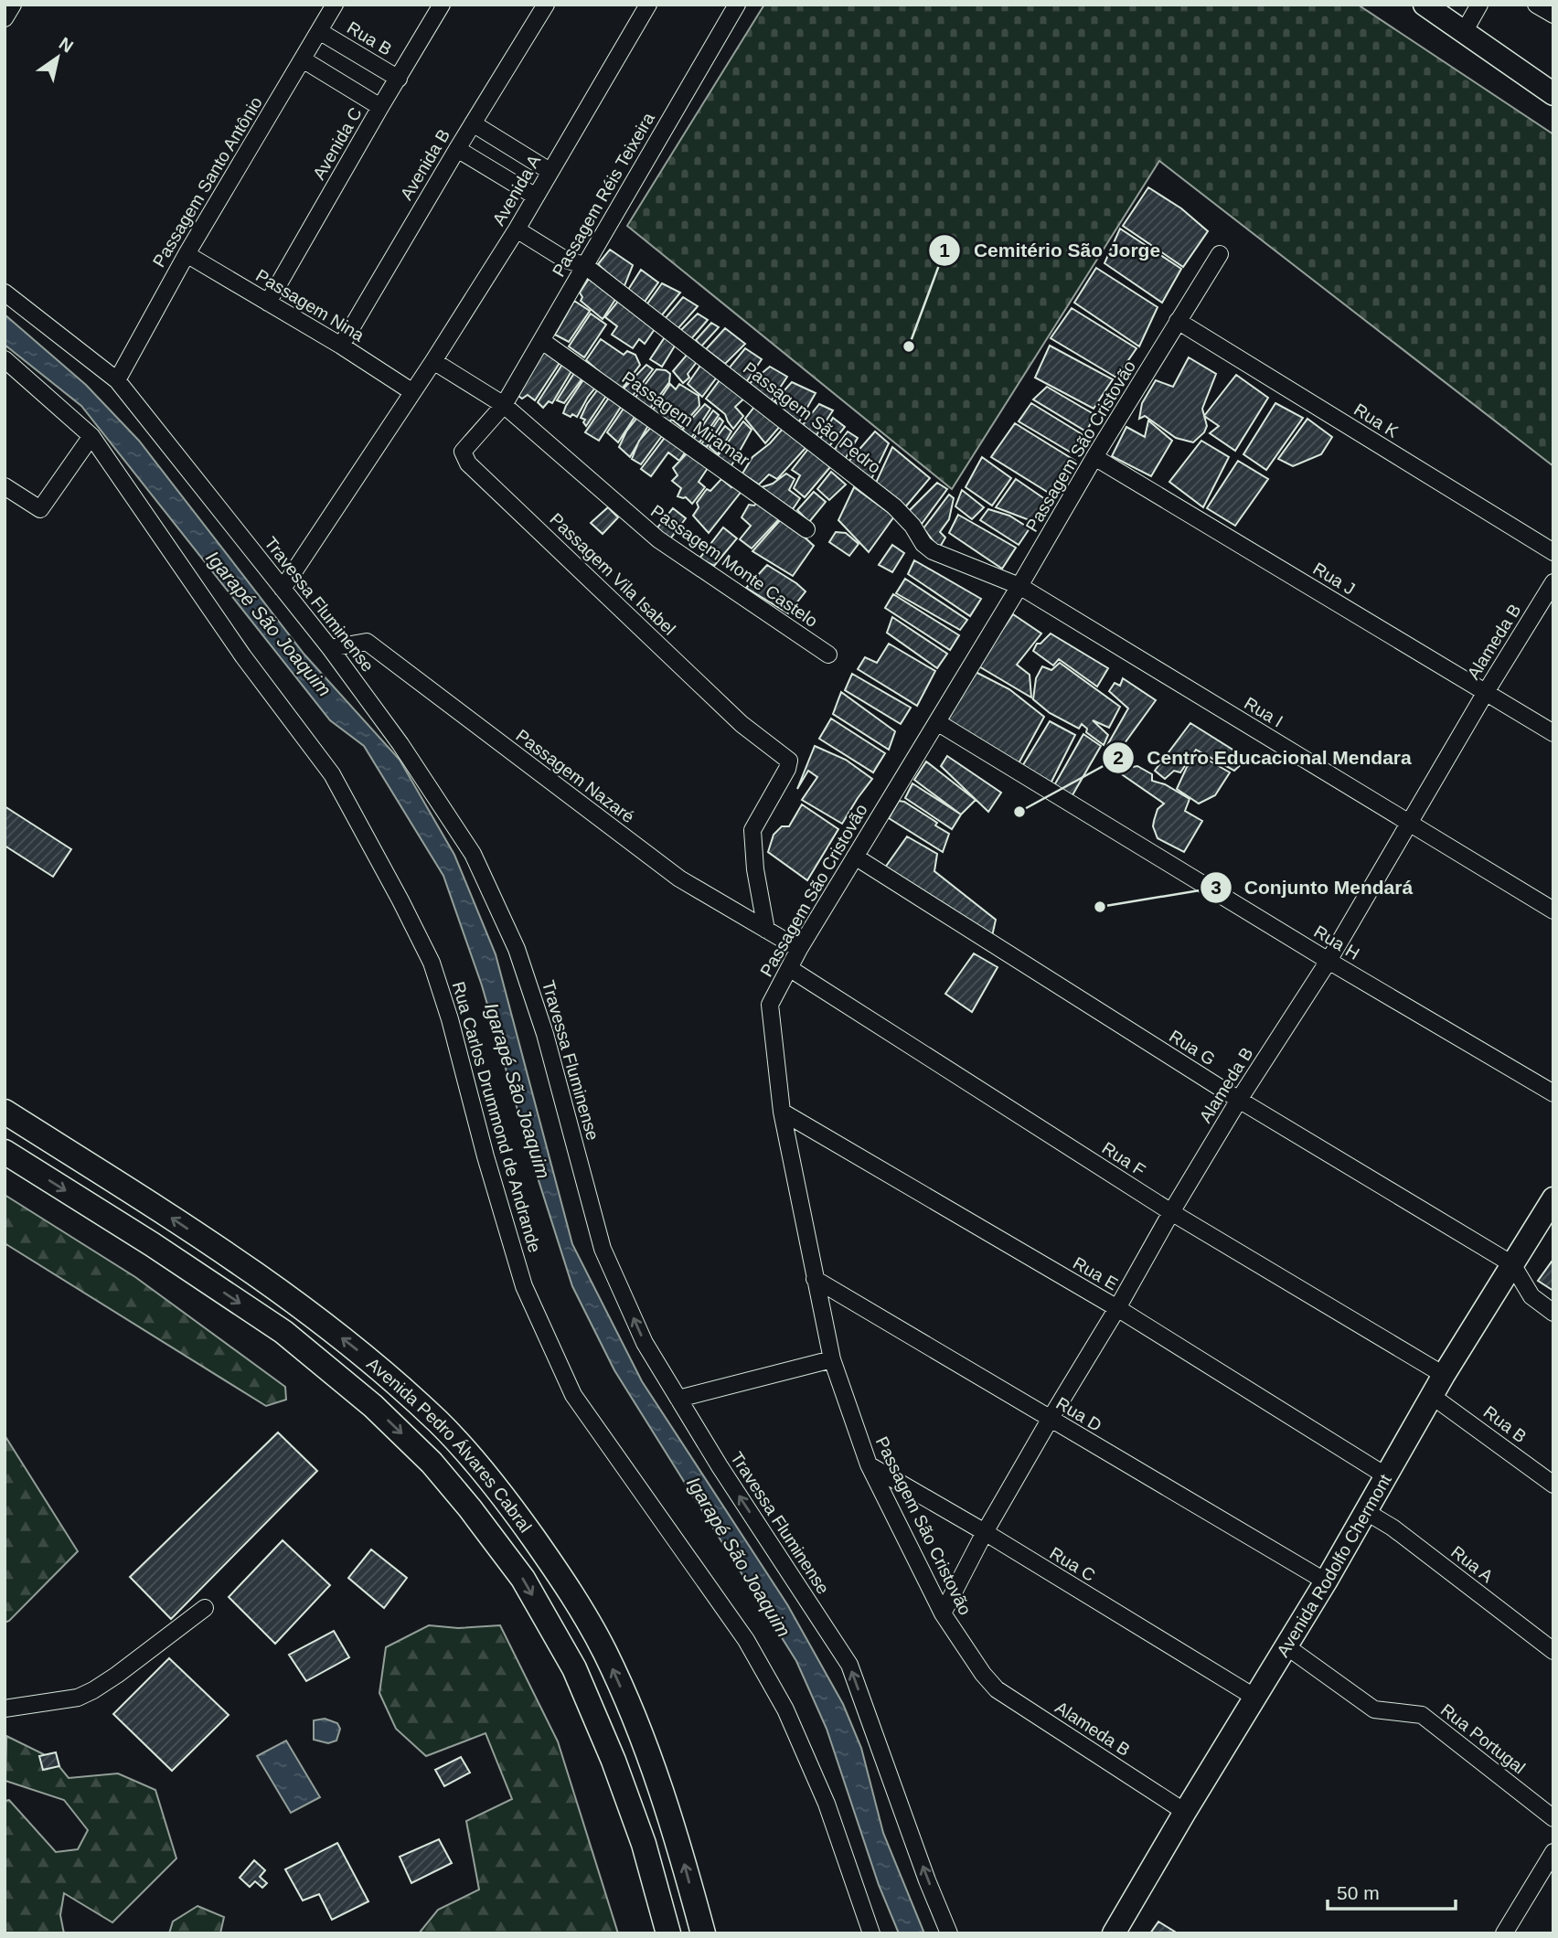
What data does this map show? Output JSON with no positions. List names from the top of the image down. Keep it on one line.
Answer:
{"streets":{"main road":["Avenida Pedro Álvares Cabral","Avenida Rodolfo Chermont"],"street":["Rua B","Avenida C","Avenida B","Passagem Santo Antônio","Avenida A","Passagem Réis Teixeira","Passagem Nina","Passagem São Pedro","Passagem Miramar","Rua K","Passagem São Cristovão","Passagem Monte Castelo","Passagem Vila Isabel","Rua J","Travessa Fluminense","Alameda B","Rua I","Passagem Nazaré","Rua H","Rua G","Rua Carlos Drummond de Andrande","Rua F","Rua E","Rua D","Rua C","Rua A","Rua Portugal"]},"crossings":[["Rua B","Avenida C"],["Rua B","Passagem Santo Antônio"],["Rua B","Avenida Rodolfo Chermont"],["Avenida C","Passagem Nina"],["Avenida B","Passagem Nina"],["Passagem Santo Antônio","Passagem Nina"],["Passagem Santo Antônio","Travessa Fluminense"],["Avenida A","Passagem Nina"],["Avenida A","Passagem São Pedro"],["Avenida A","Passagem Monte Castelo"],["Avenida A","Travessa Fluminense"],["Passagem Réis Teixeira","Passagem São Pedro"],["Passagem Réis Teixeira","Passagem Miramar"],["Passagem Réis Teixeira","Passagem Monte Castelo"],["Passagem Réis Teixeira","Passagem Vila Isabel"],["Passagem São Pedro","Passagem São Cristovão"],["Passagem São Pedro","Rua I"],["Rua K","Passagem São Cristovão"],["Passagem São Cristovão","Rua J"],["Passagem São Cristovão","Alameda B"],["Passagem São Cristovão","Rua I"],["Passagem São Cristovão","Passagem Nazaré"],["Passagem São Cristovão","Rua H"],["Passagem São Cristovão","Rua G"],["Passagem São Cristovão","Rua F"],["Passagem São Cristovão","Rua E"],["Passagem São Cristovão","Rua D"],["Passagem São Cristovão","Rua C"],["Passagem Monte Castelo","Passagem Vila Isabel"],["Passagem Vila Isabel","Passagem Nazaré"],["Rua J","Alameda B"],["Travessa Fluminense","Passagem Nazaré"],["Alameda B","Rua I"],["Alameda B","Rua H"],["Alameda B","Rua G"],["Alameda B","Rua F"],["Alameda B","Rua E"],["Alameda B","Rua D"],["Alameda B","Rua C"],["Alameda B","Avenida Rodolfo Chermont"],["Rua G","Avenida Rodolfo Chermont"],["Rua F","Avenida Rodolfo Chermont"],["Rua E","Avenida Rodolfo Chermont"],["Rua D","Avenida Rodolfo Chermont"],["Rua C","Avenida Rodolfo Chermont"],["Rua A","Avenida Rodolfo Chermont"],["Avenida Rodolfo Chermont","Rua Portugal"]],"one_way":["Travessa Fluminense"],"water":["Igarapé São Joaquim"],"places":["Cemitério São Jorge","Centro Educacional Mendara","Conjunto Mendará"],"scale_bar":"50 m","north":"top right"}
